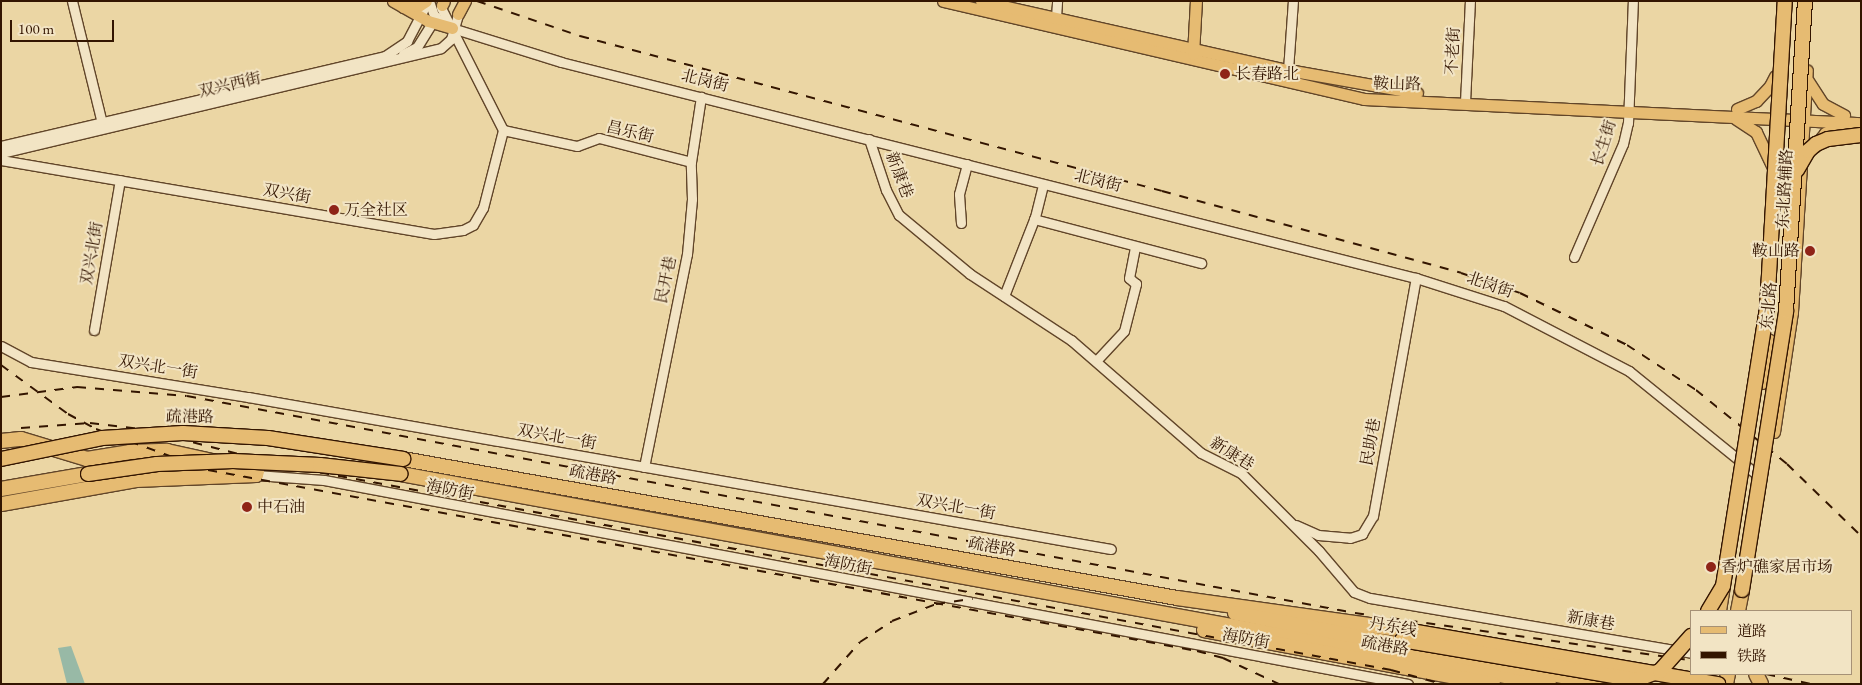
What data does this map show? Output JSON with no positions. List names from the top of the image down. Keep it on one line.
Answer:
{"streets":{"highway":["东北路","疏港路","丹东线"],"main road":["北岗街","鞍山路","东北路辅路"],"street":["不老街","双兴西街","昌乐街","长生街","新康巷","双兴街","双兴北街","民开巷","双兴北一街","民助巷","海防街"]},"crossings":[["不老街","鞍山路"],["北岗街","双兴西街"],["北岗街","新康巷"],["北岗街","民开巷"],["北岗街","民助巷"],["鞍山路","长生街"],["鞍山路","东北路辅路"],["鞍山路","东北路"],["昌乐街","双兴街"],["昌乐街","民开巷"],["新康巷","民助巷"],["东北路辅路","东北路"],["双兴街","双兴北街"],["民开巷","双兴北一街"],["疏港路","丹东线"]],"places":["长春路北","万全社区","鞍山路","中石油","香炉礁家居市场"],"legend":["道路","铁路"],"scale_bar":"100 m"}
